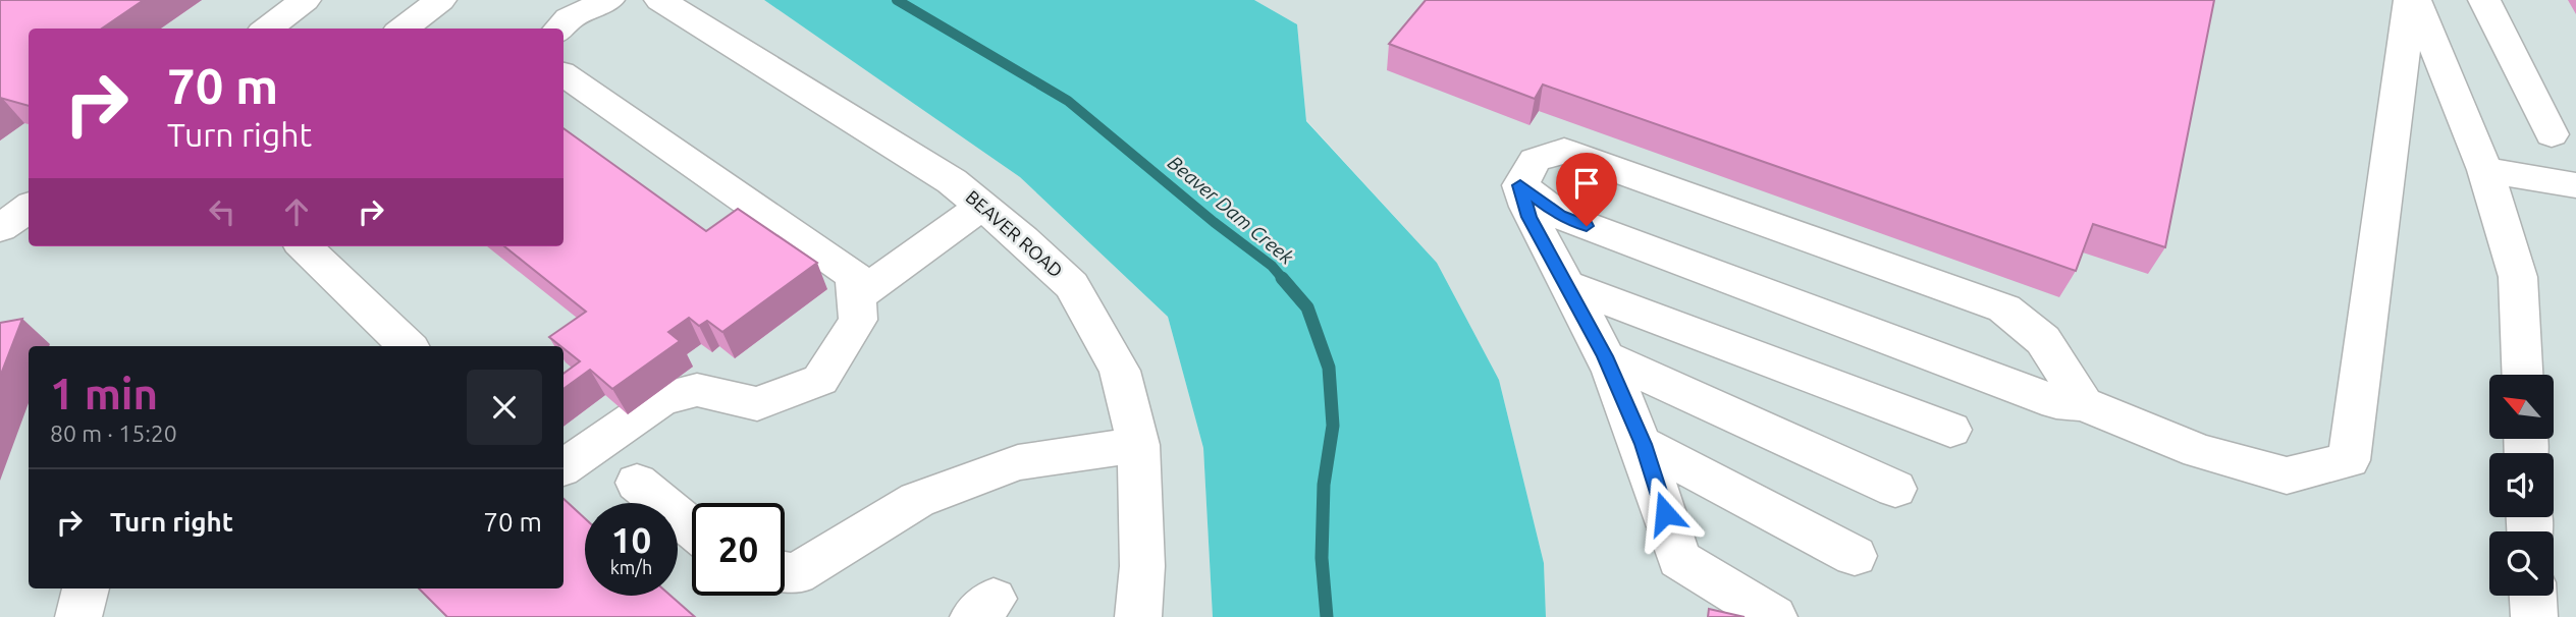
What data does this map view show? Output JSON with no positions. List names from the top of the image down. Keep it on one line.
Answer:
{"streets":{"street":["BEAVER ROAD"]},"water":["Beaver Dam Creek"],"north":"top left","page":{"turn":["70 m","Turn right"],"heading":["1 min","80 m · 15:20"],"list":[{"name":"Turn right","value":"70 m"}],"speed":"10 km/h","limit":"20"}}
